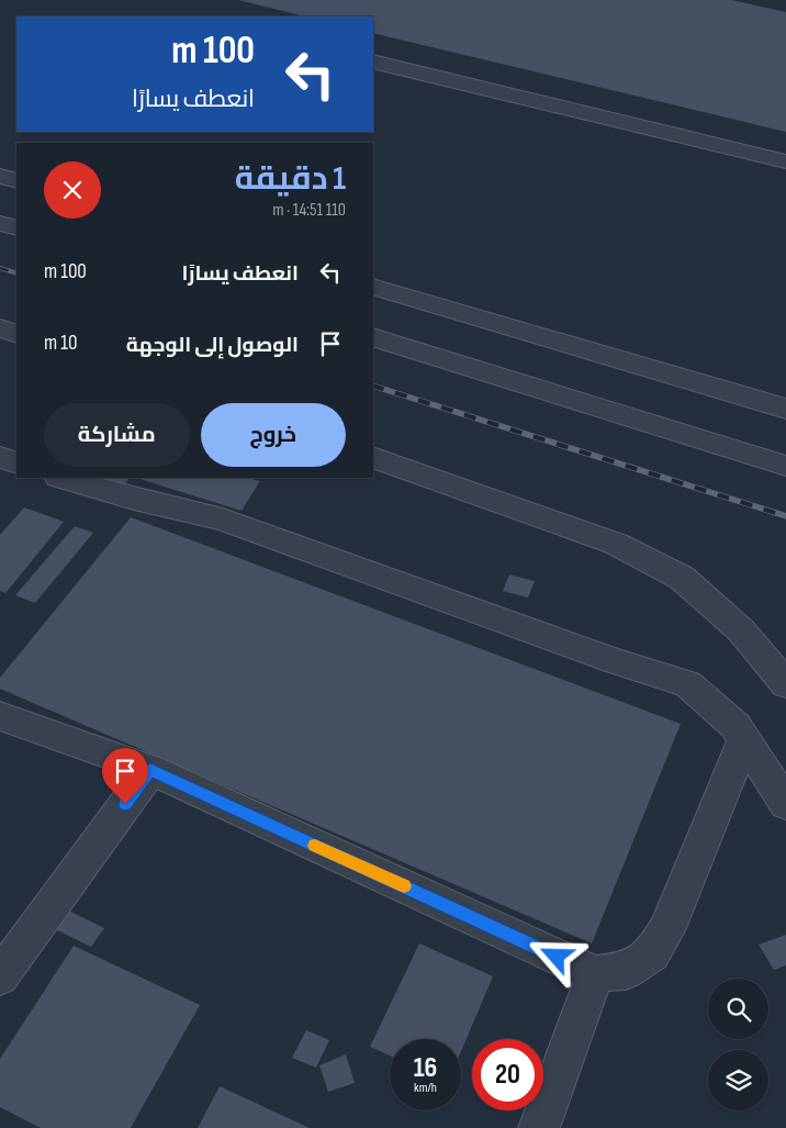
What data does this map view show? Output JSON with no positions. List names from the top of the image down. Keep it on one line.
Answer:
{"page":{"turn":["100 m","انعطف يسارًا"],"heading":["1 دقيقة","110 m · 14:51"],"list":[{"name":"انعطف يسارًا","value":"100 m"},{"name":"الوصول إلى الوجهة","value":"10 m"}],"buttons":["خروج","مشاركة"],"speed":"16 km/h","limit":"20"}}
